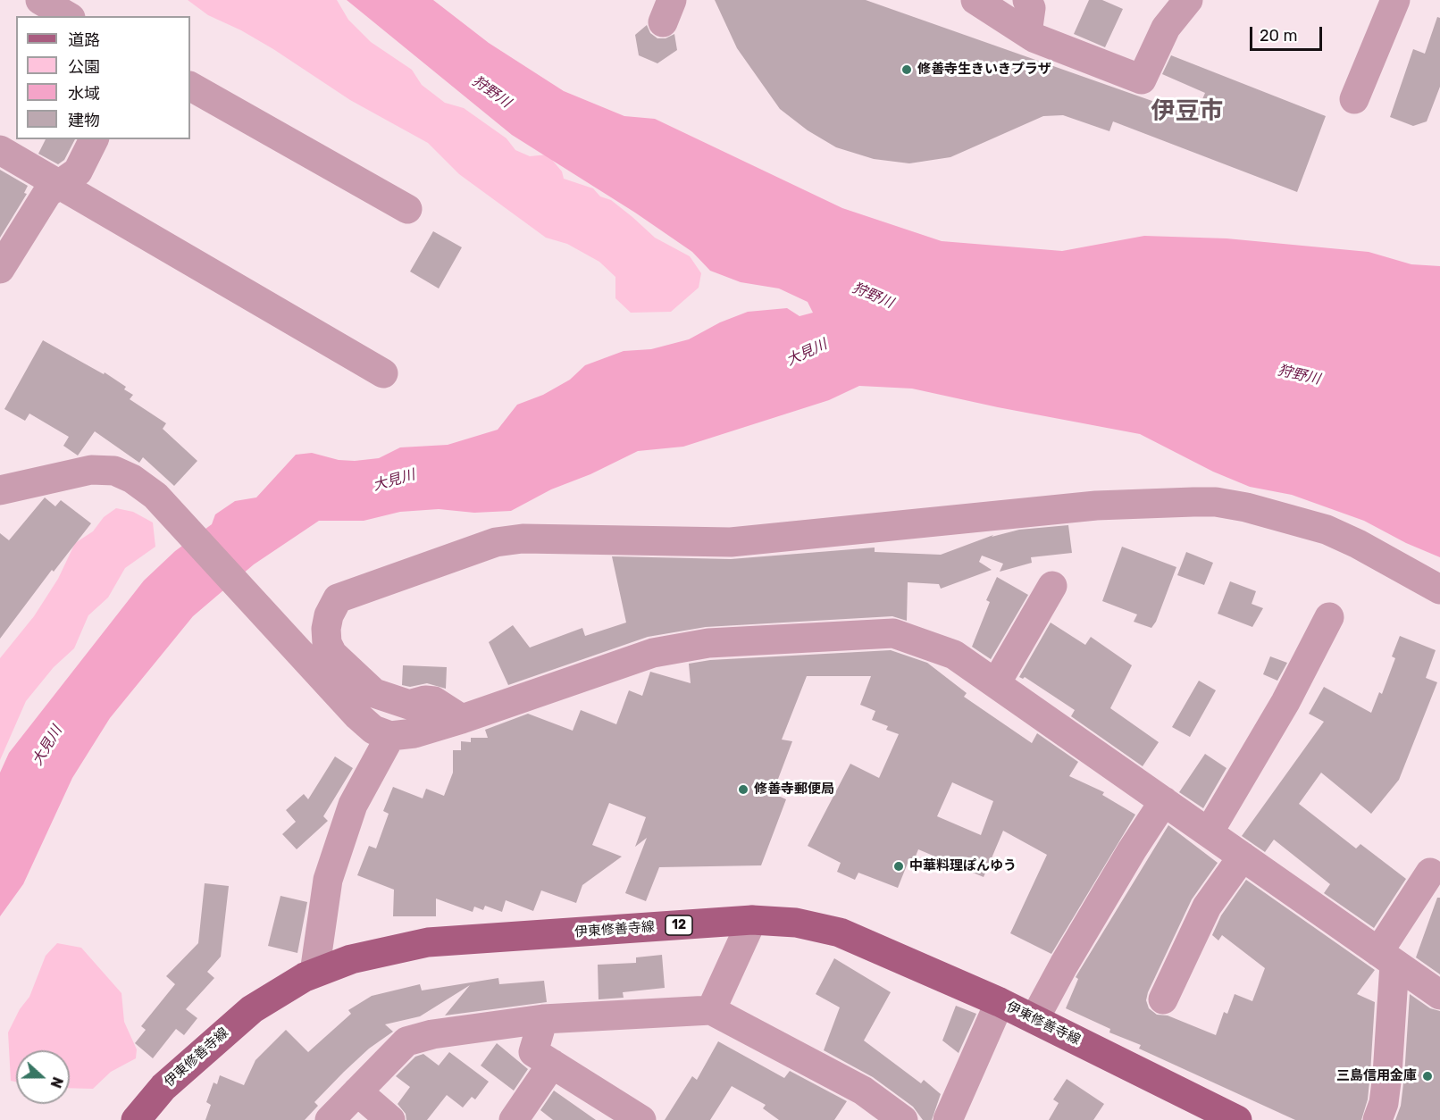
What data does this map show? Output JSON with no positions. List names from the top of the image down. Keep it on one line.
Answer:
{"streets":{"main road":["12","伊東修善寺線"]},"districts":["伊豆市"],"water":["狩野川","大見川"],"places":["修善寺生きいきプラザ","修善寺郵便局","中華料理ぽんゆう","三島信用金庫"],"legend":["道路","公園","水域","建物"],"scale_bar":"20 m","north":"right"}
